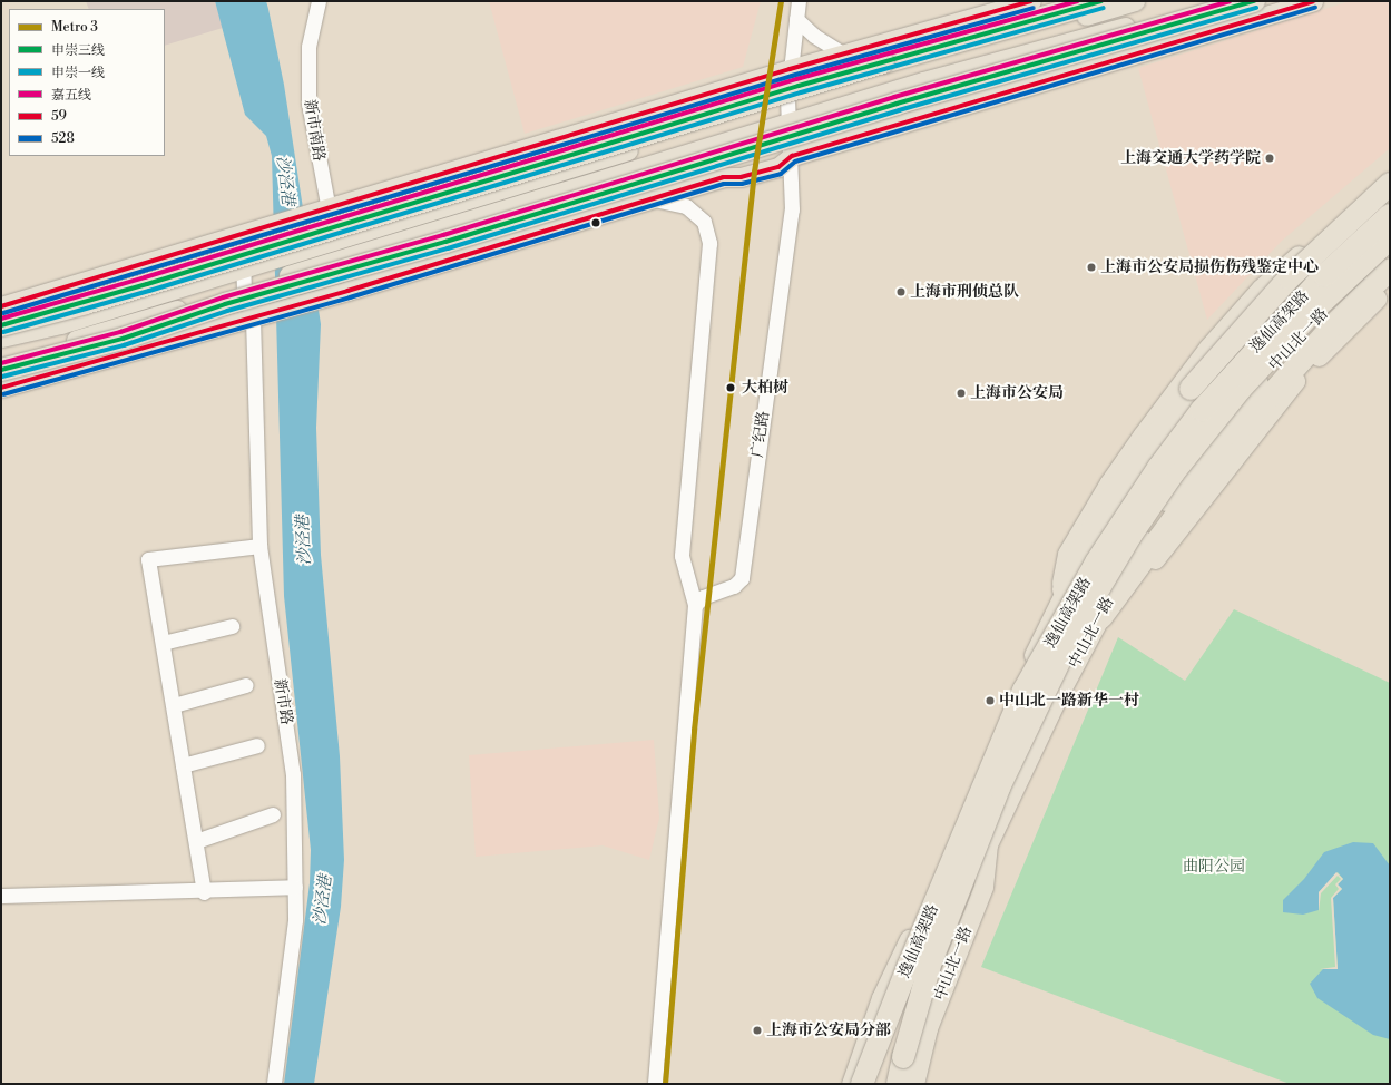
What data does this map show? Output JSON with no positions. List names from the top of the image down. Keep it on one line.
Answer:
{"streets":{"highway":["逸仙高架路"],"main road":["中山北一路"],"street":["新市南路","广纪路","新市路"]},"water":["沙泾港"],"parks":["曲阳公园"],"places":["上海交通大学药学院","上海市公安局损伤伤残鉴定中心","上海市刑侦总队","大柏树","上海市公安局","中山北一路新华一村","上海市公安局分部"],"lines":["metro line 3","transit line 申崇三线","transit line 嘉五线","transit line 59","transit line 申崇一线","transit line 528"],"legend":["Metro 3","申崇三线","申崇一线","嘉五线","59","528"]}
